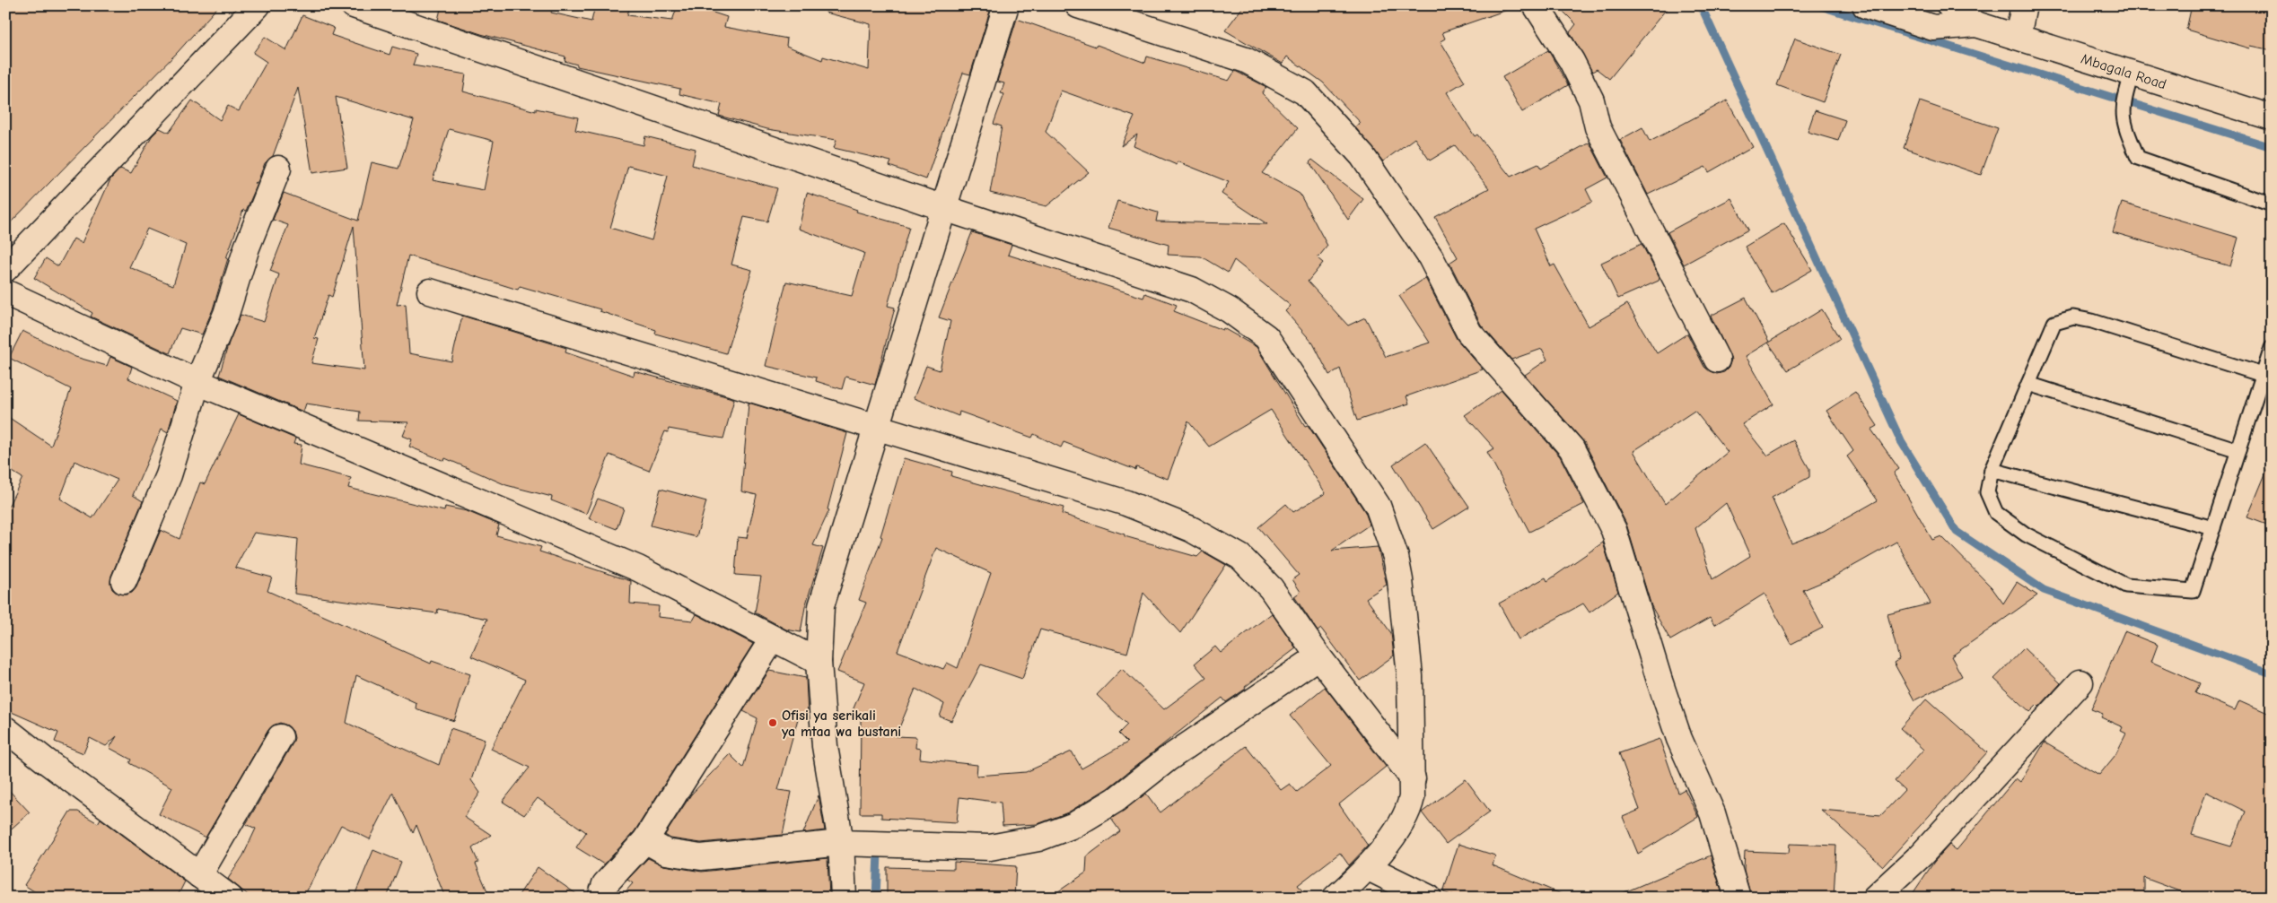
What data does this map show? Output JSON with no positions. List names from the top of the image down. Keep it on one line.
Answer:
{"streets":{"street":["Mbagala Road"]},"places":["Ofisi ya serikali ya mtaa wa bustani"]}
